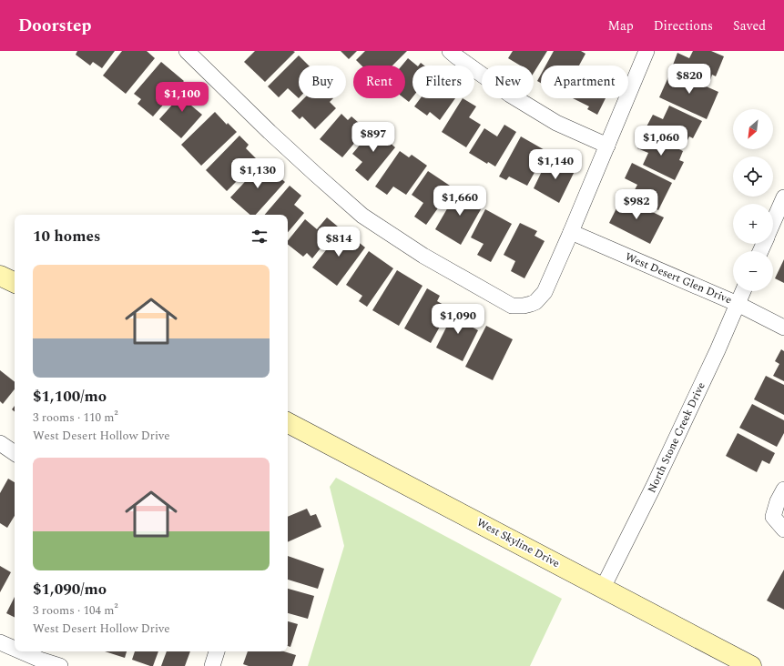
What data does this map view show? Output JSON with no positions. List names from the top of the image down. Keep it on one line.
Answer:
{"streets":{"street":["West Desert Glen Drive","North Stone Creek Drive","West Skyline Drive"]},"crossings":[["West Desert Glen Drive","North Stone Creek Drive"],["North Stone Creek Drive","West Skyline Drive"]],"north":"bottom left","page":{"header":"Doorstep","nav":["Map","Directions","Saved"],"price":["$820","$1,100","$897","$1,060","$1,140","$1,130","$1,660","$982","$814","$1,090"],"chip":["Buy","Rent","Filters","New","Apartment"],"map_buttons":["+","−"],"heading":"10 homes","list":[{"name":"$1,100/mo","note":"3 rooms · 110 m² · West Desert Hollow Drive"},{"name":"$1,090/mo","note":"3 rooms · 104 m² · West Desert Hollow Drive"}]}}
